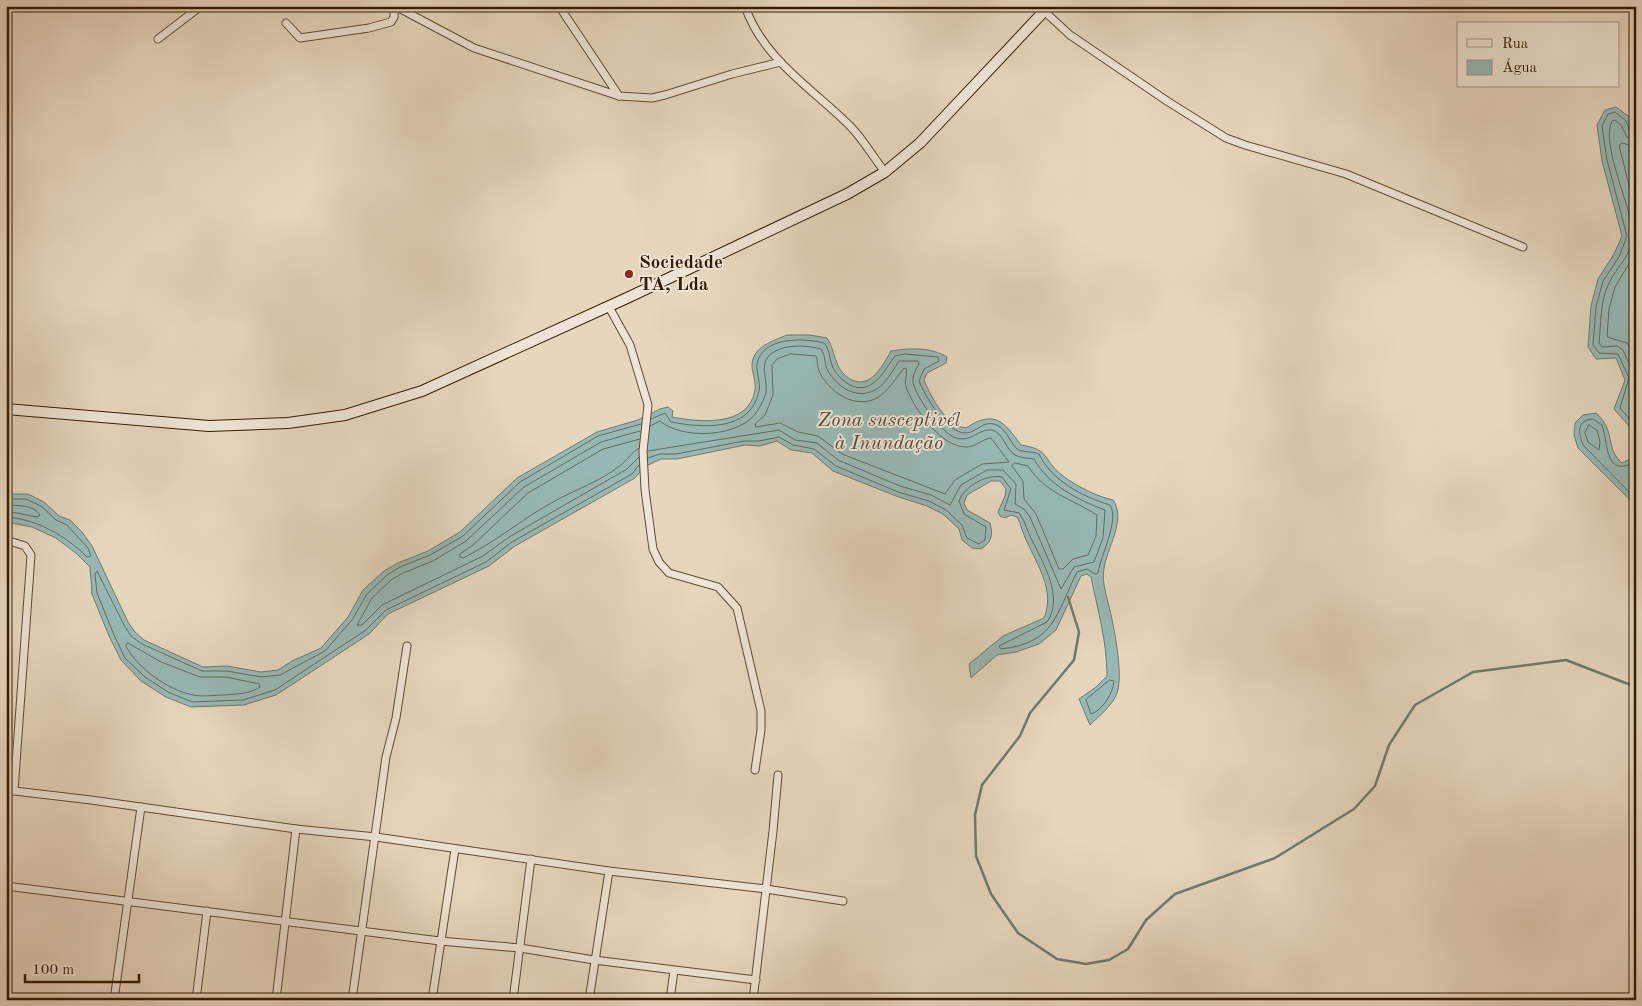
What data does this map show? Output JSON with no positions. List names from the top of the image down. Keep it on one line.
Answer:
{"water":["Zona susceptivél à Inundação"],"places":["Sociedade TA, Lda"],"legend":["Rua","Água"],"scale_bar":"100 m"}
